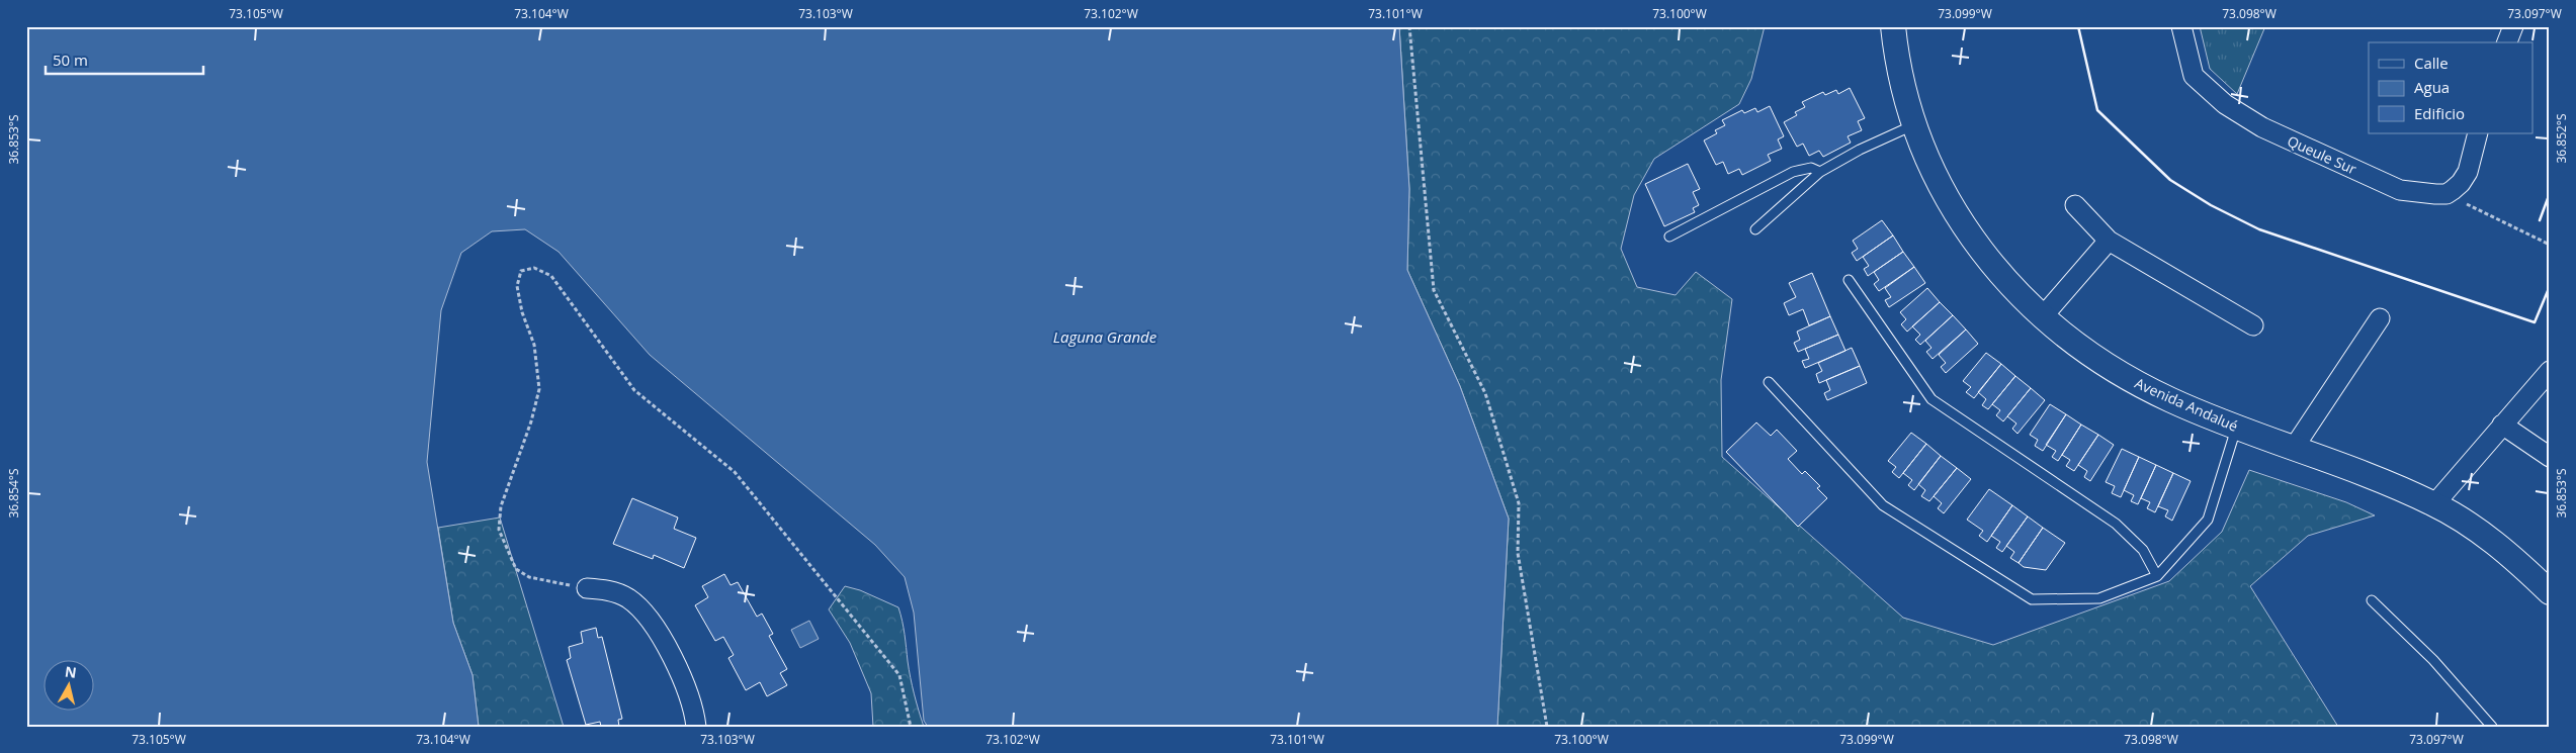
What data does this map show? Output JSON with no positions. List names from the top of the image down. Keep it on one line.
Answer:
{"streets":{"street":["Queule Sur","Avenida Andalué"]},"water":["Laguna Grande"],"legend":["Calle","Agua","Edificio"],"scale_bar":"50 m","north":"top","coordinates":["73.105°W","73.104°W","73.103°W","73.102°W","73.101°W","73.100°W","73.099°W","73.098°W","73.097°W","36.852°S","36.853°S","36.854°S"]}
